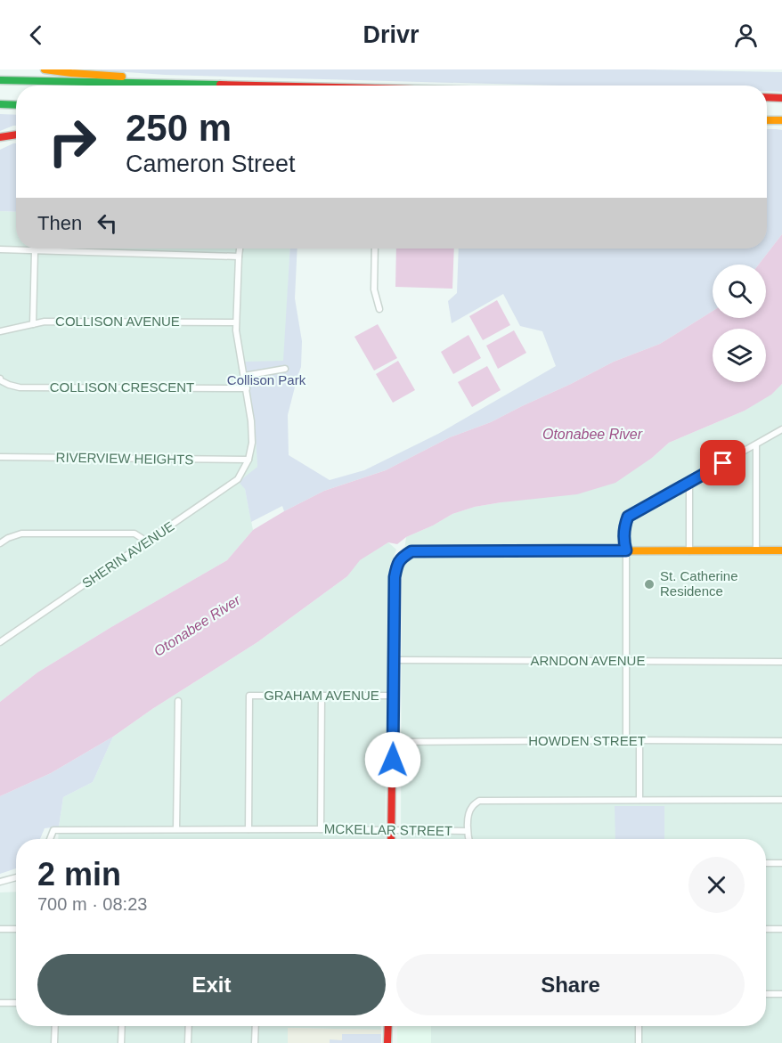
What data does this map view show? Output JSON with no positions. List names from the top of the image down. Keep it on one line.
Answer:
{"streets":{"street":["COLLISON AVENUE","COLLISON CRESCENT","RIVERVIEW HEIGHTS","SHERIN AVENUE","ARNDON AVENUE","GRAHAM AVENUE","HOWDEN STREET","MCKELLAR STREET"]},"crossings":[["RIVERVIEW HEIGHTS","SHERIN AVENUE"],["GRAHAM AVENUE","MCKELLAR STREET"]],"water":["Otonabee River"],"parks":["Collison Park"],"places":["St. Catherine Residence"],"page":{"header":"Drivr","turn":["250 m","Cameron Street"],"then":"Then","heading":["2 min","700 m · 08:23"],"buttons":["Exit","Share"]}}
